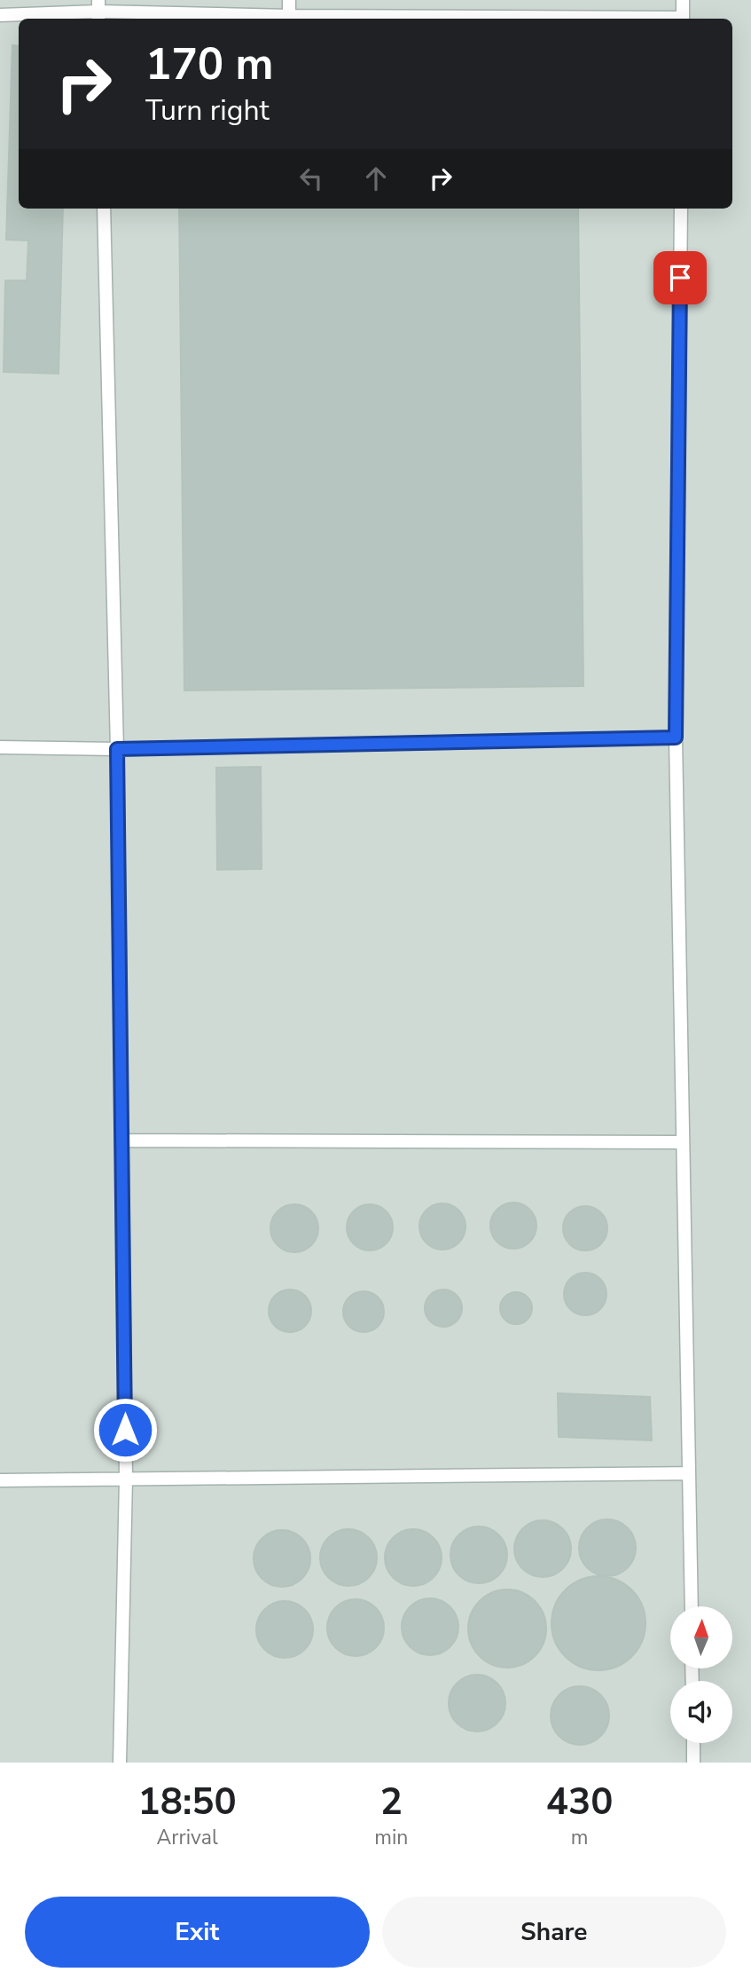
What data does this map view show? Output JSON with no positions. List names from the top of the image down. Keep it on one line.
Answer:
{"north":"top","page":{"turn":["170 m","Turn right"],"eta":["18:50","Arrival","2","min","430","m"],"buttons":["Exit","Share"]}}
